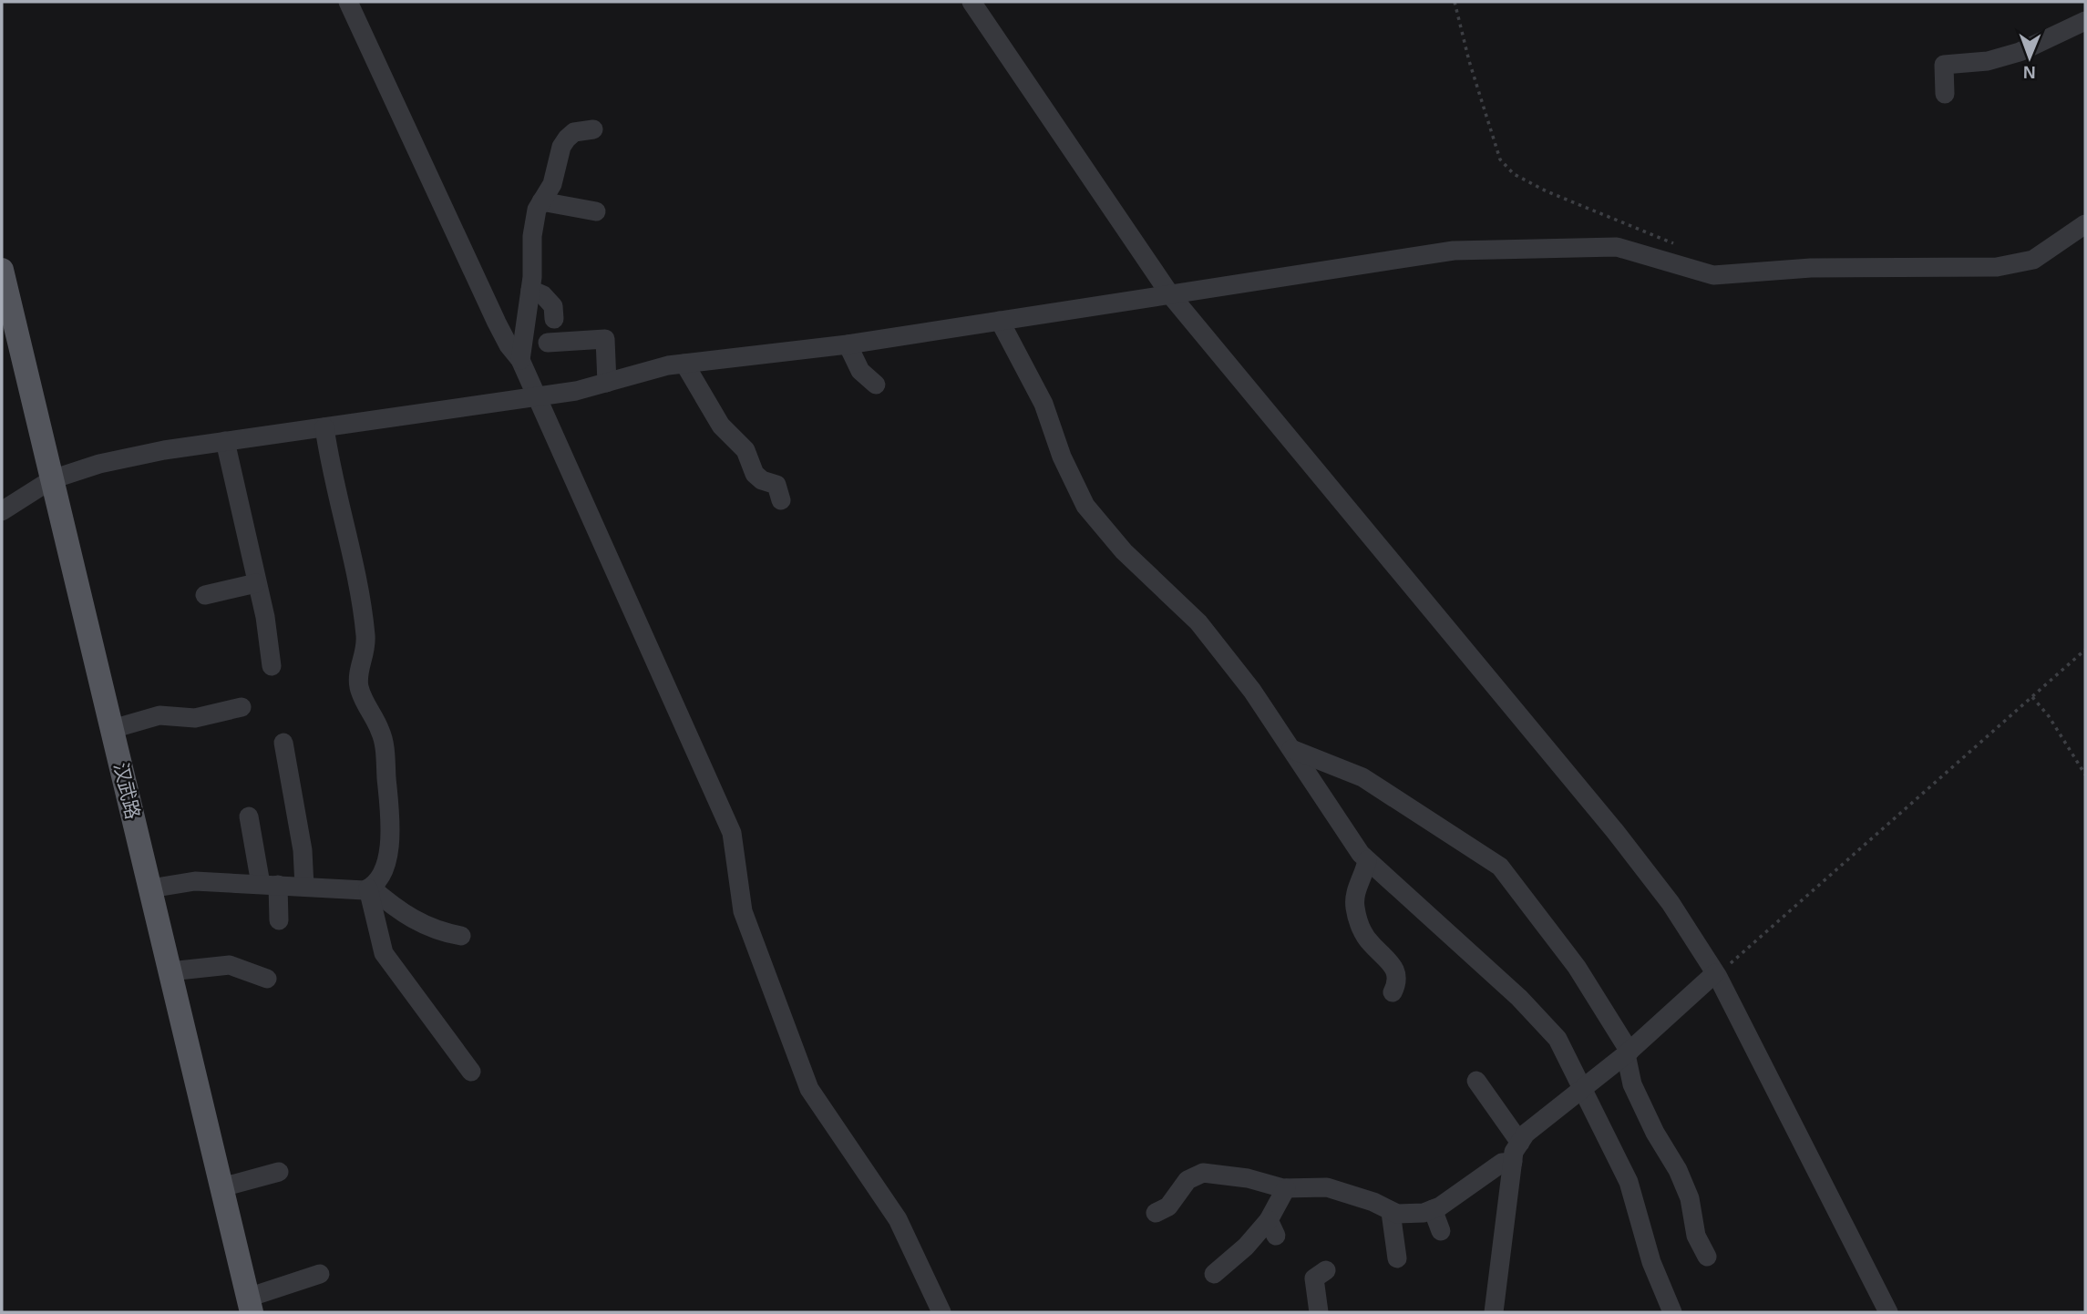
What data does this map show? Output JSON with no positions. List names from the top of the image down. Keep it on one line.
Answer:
{"streets":{"main road":["汉武路"]},"north":"bottom"}
